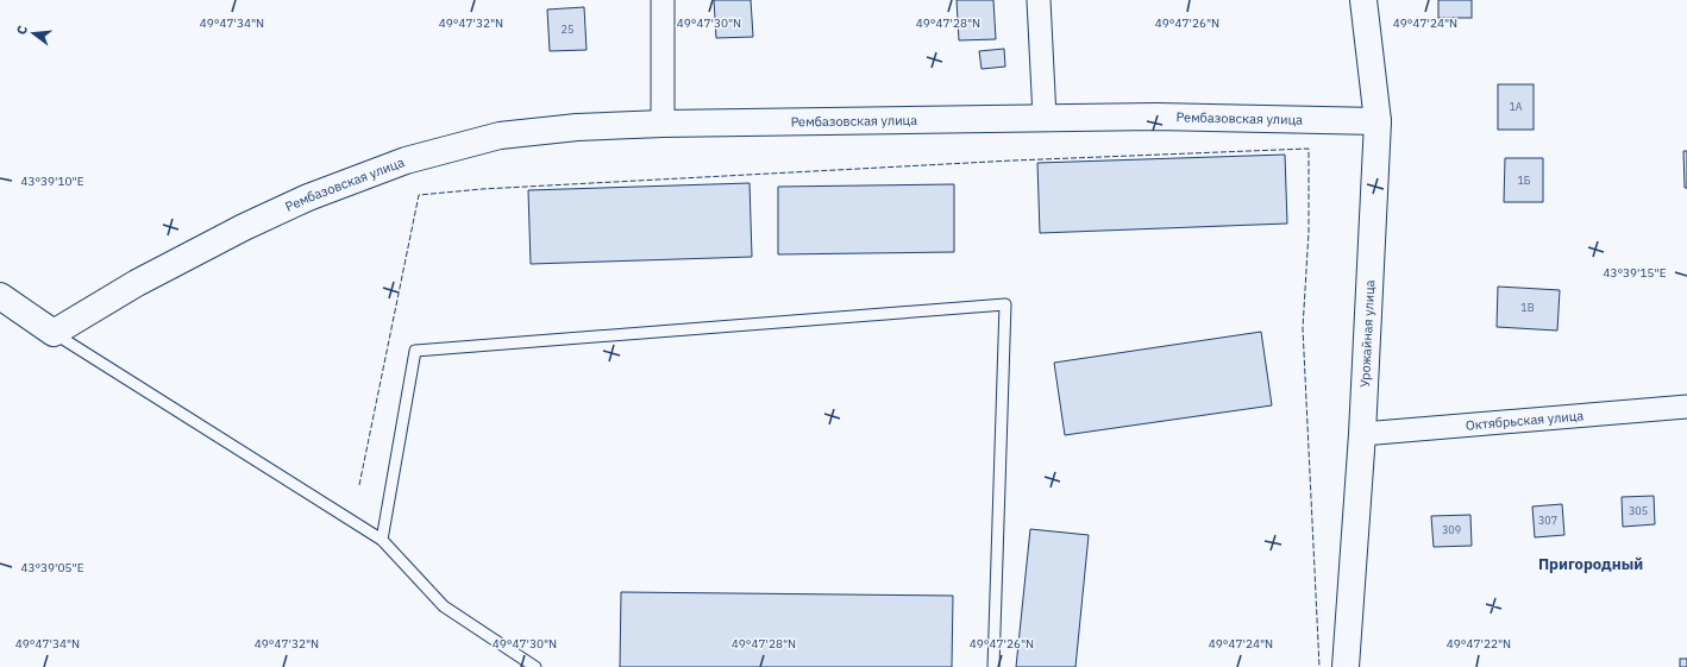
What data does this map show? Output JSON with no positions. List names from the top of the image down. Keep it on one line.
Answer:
{"streets":{"street":["Рембазовская улица","Урожайная улица","Октябрьская улица"]},"crossings":[["Рембазовская улица","Урожайная улица"],["Урожайная улица","Октябрьская улица"]],"districts":["Пригородный"],"house_numbers":["25","1А","1Б","1В","305","307","309"],"north":"left","coordinates":["49°47'34\"N","49°47'32\"N","49°47'30\"N","49°47'28\"N","49°47'26\"N","49°47'24\"N","43°39'10\"E","43°39'15\"E","43°39'05\"E","49°47'22\"N"]}
